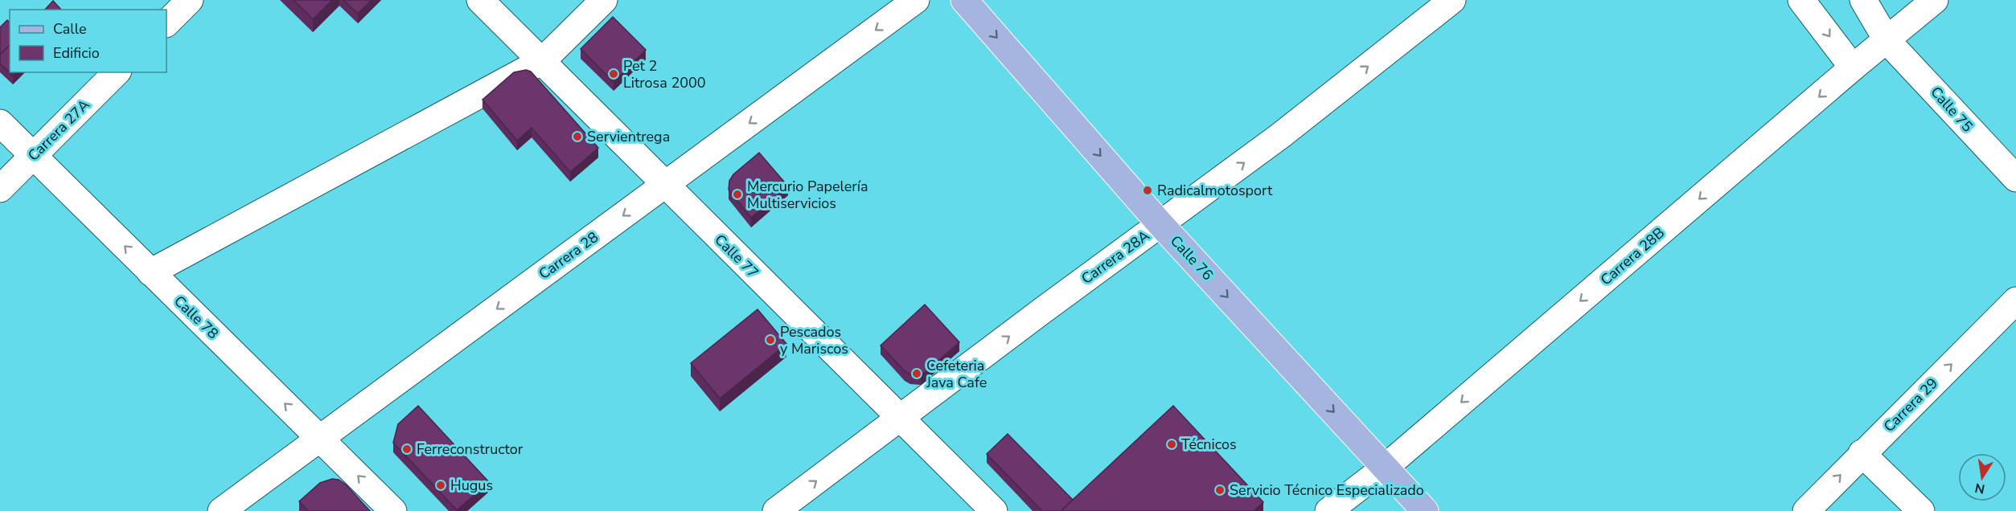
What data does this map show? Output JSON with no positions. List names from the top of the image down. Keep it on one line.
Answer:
{"streets":{"main road":["Calle 76"],"street":["Calle 75","Carrera 27A","Carrera 28","Calle 77","Carrera 28B","Carrera 28A","Calle 78","Carrera 29"]},"crossings":[["Calle 75","Carrera 28B"],["Carrera 27A","Calle 78"],["Carrera 28","Calle 77"],["Carrera 28","Calle 78"],["Calle 77","Carrera 28A"],["Carrera 28B","Calle 76"],["Carrera 28A","Calle 76"]],"one_way":["Carrera 28B","Carrera 28A","Calle 76","Calle 78","Carrera 29"],"places":["Pet 2 Litrosa 2000","Servientrega","Radicalmotosport","Mercurio Papelería Multiservicios","Pescados y Mariscos","Cefeteria Java Cafe","Técnicos","Ferreconstructor","Hugus","Servicio Técnico Especializado"],"legend":["Calle","Edificio"],"north":"bottom"}
